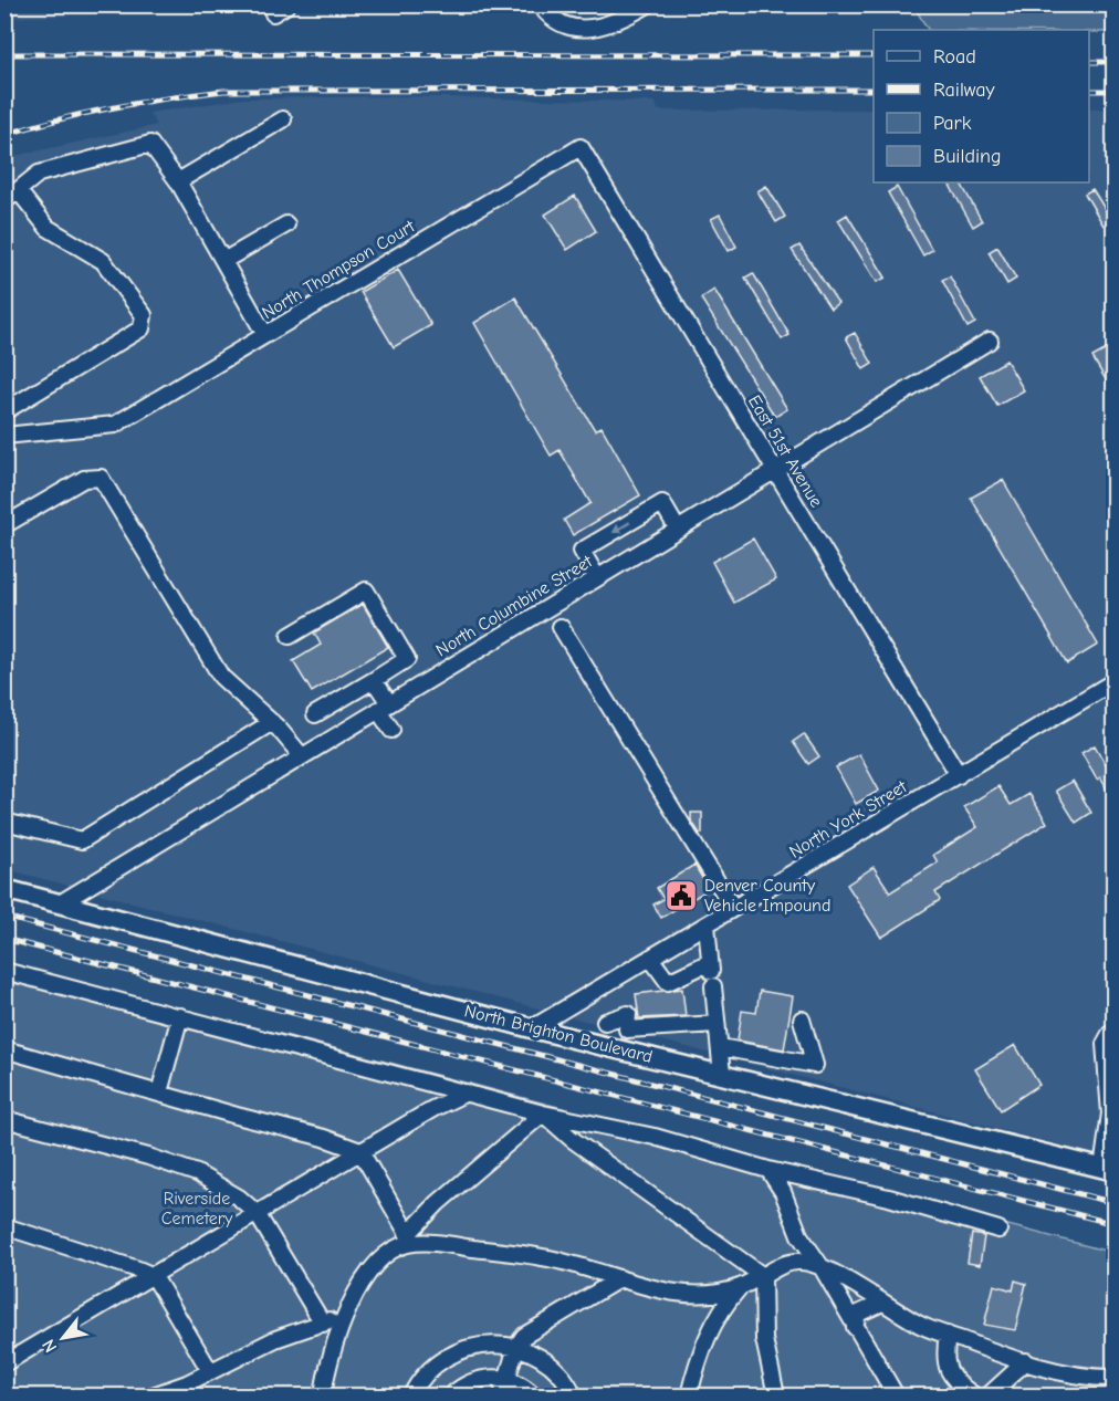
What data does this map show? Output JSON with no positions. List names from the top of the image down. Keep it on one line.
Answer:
{"streets":{"main road":["North Brighton Boulevard"],"street":["North Thompson Court","East 51st Avenue","North Columbine Street","North York Street"]},"crossings":[["North Thompson Court","East 51st Avenue"],["East 51st Avenue","North Columbine Street"],["East 51st Avenue","North York Street"],["North Columbine Street","North Brighton Boulevard"],["North York Street","North Brighton Boulevard"]],"parks":["Riverside Cemetery"],"places":{"public building":["Denver County Vehicle Impound"]},"legend":["Road","Railway","Park","Building"],"north":"bottom left"}
